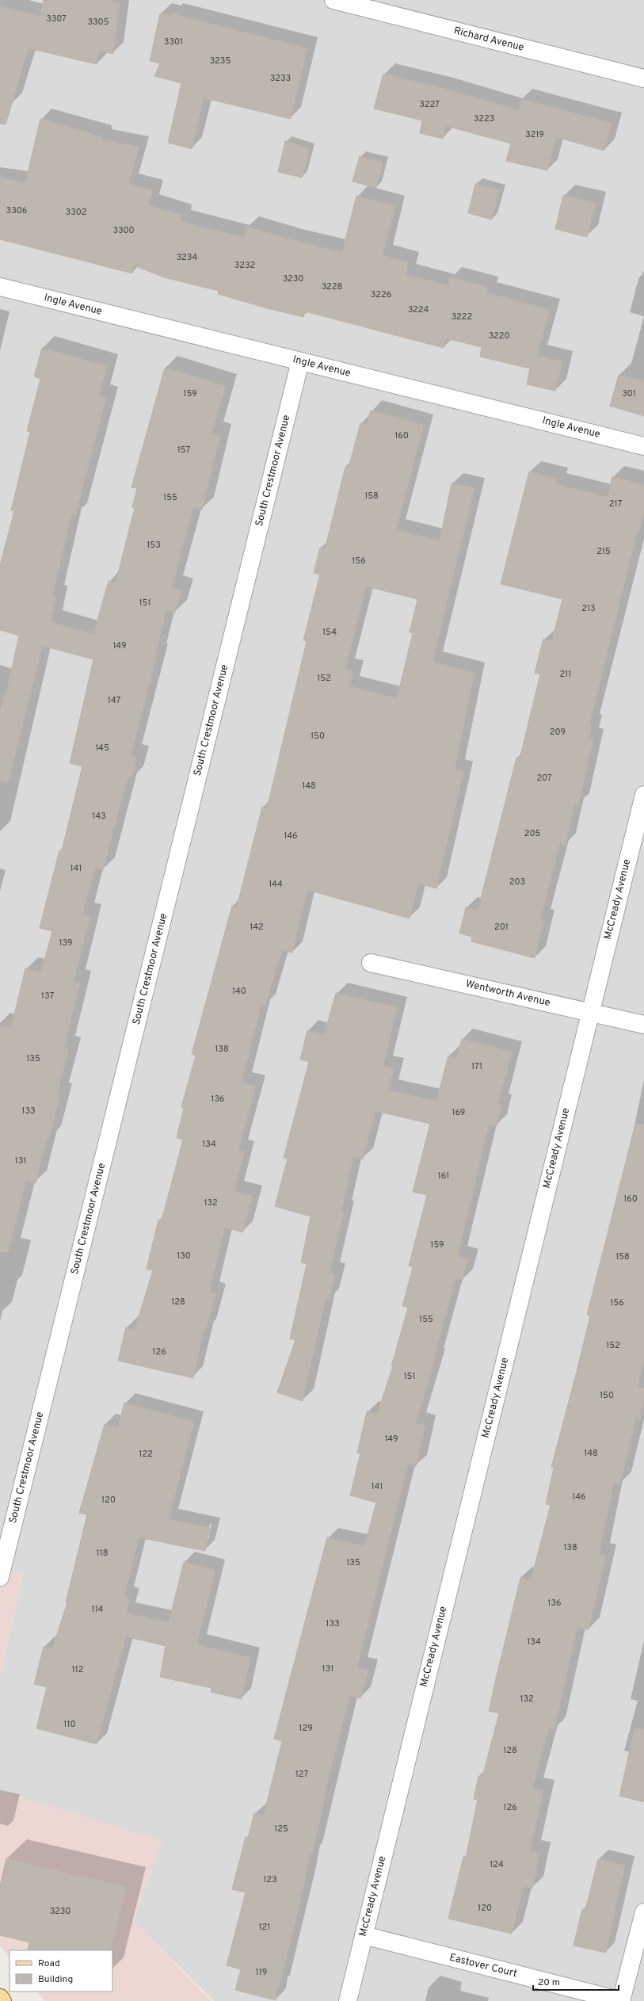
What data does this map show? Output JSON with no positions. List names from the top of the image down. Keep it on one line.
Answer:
{"streets":{"street":["Richard Avenue","Ingle Avenue","South Crestmoor Avenue","McCready Avenue","Wentworth Avenue","Eastover Court"]},"crossings":[["Ingle Avenue","South Crestmoor Avenue"],["McCready Avenue","Wentworth Avenue"],["McCready Avenue","Eastover Court"]],"house_numbers":["3307","3305","3301","3235","3233","3227","3223","3219","3306","3302","3300","3234","3232","3230","3228","3226","3224","3222","3220","159","301","160","157","158","155","217","153","215","156","151","213","154","149","211","152","147","209","150","145","207","148","143","205","146","141","203","144","142","201","139","140","137","138","135","171","136","133","169","134","131","161","160","132","159","130","158","128","156","155","152","126","151","150","149","148","122","141","146","120","138","118","135","136","114","133","134","131","112","132","110","129","128","127","126","125","124","123","120","3230","121","119"],"legend":["Road","Building"],"scale_bar":"20 m"}
